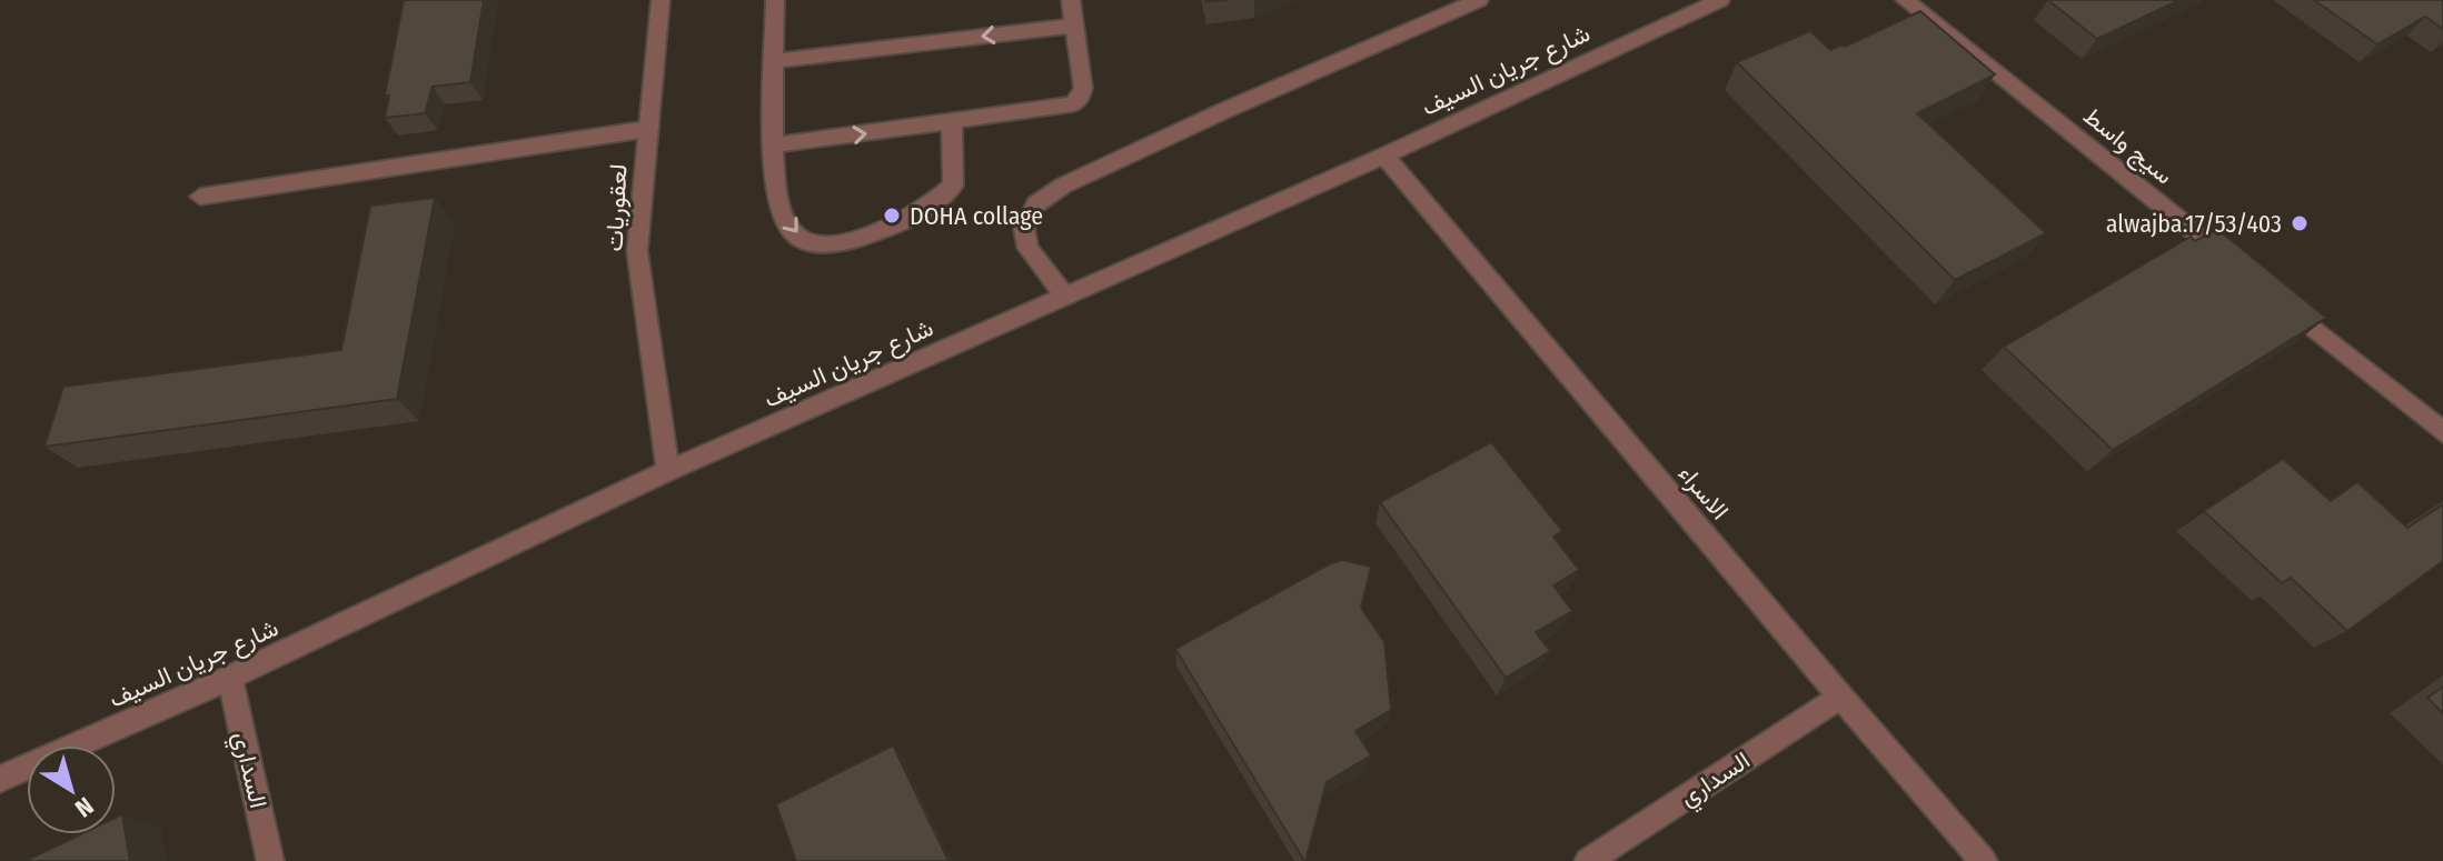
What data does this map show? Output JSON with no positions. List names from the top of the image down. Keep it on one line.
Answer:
{"streets":{"street":["شارع جريان السيف","سيج واسط","لعقوريات","الاسراء","السداري"]},"crossings":[["شارع جريان السيف","لعقوريات"],["شارع جريان السيف","الاسراء"],["شارع جريان السيف","السداري"],["الاسراء","السداري"]],"places":["DOHA collage","alwajba.17/53/403"],"north":"bottom right"}
